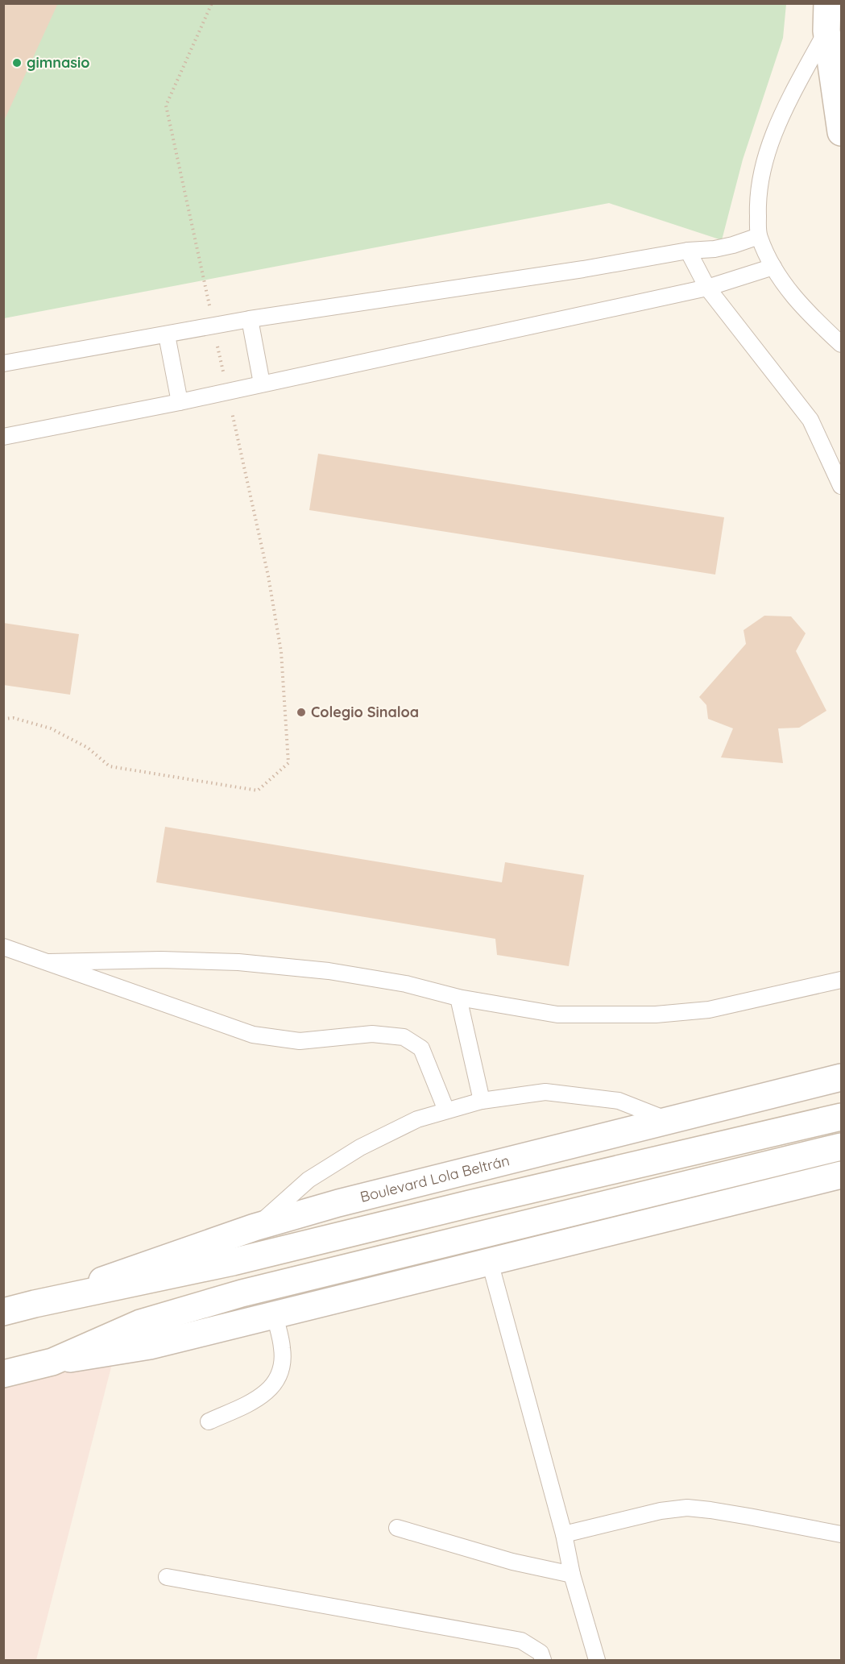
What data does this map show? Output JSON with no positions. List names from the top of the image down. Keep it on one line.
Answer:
{"streets":{"main road":["Boulevard Lola Beltrán"]},"places":["gimnasio","Colegio Sinaloa"]}
